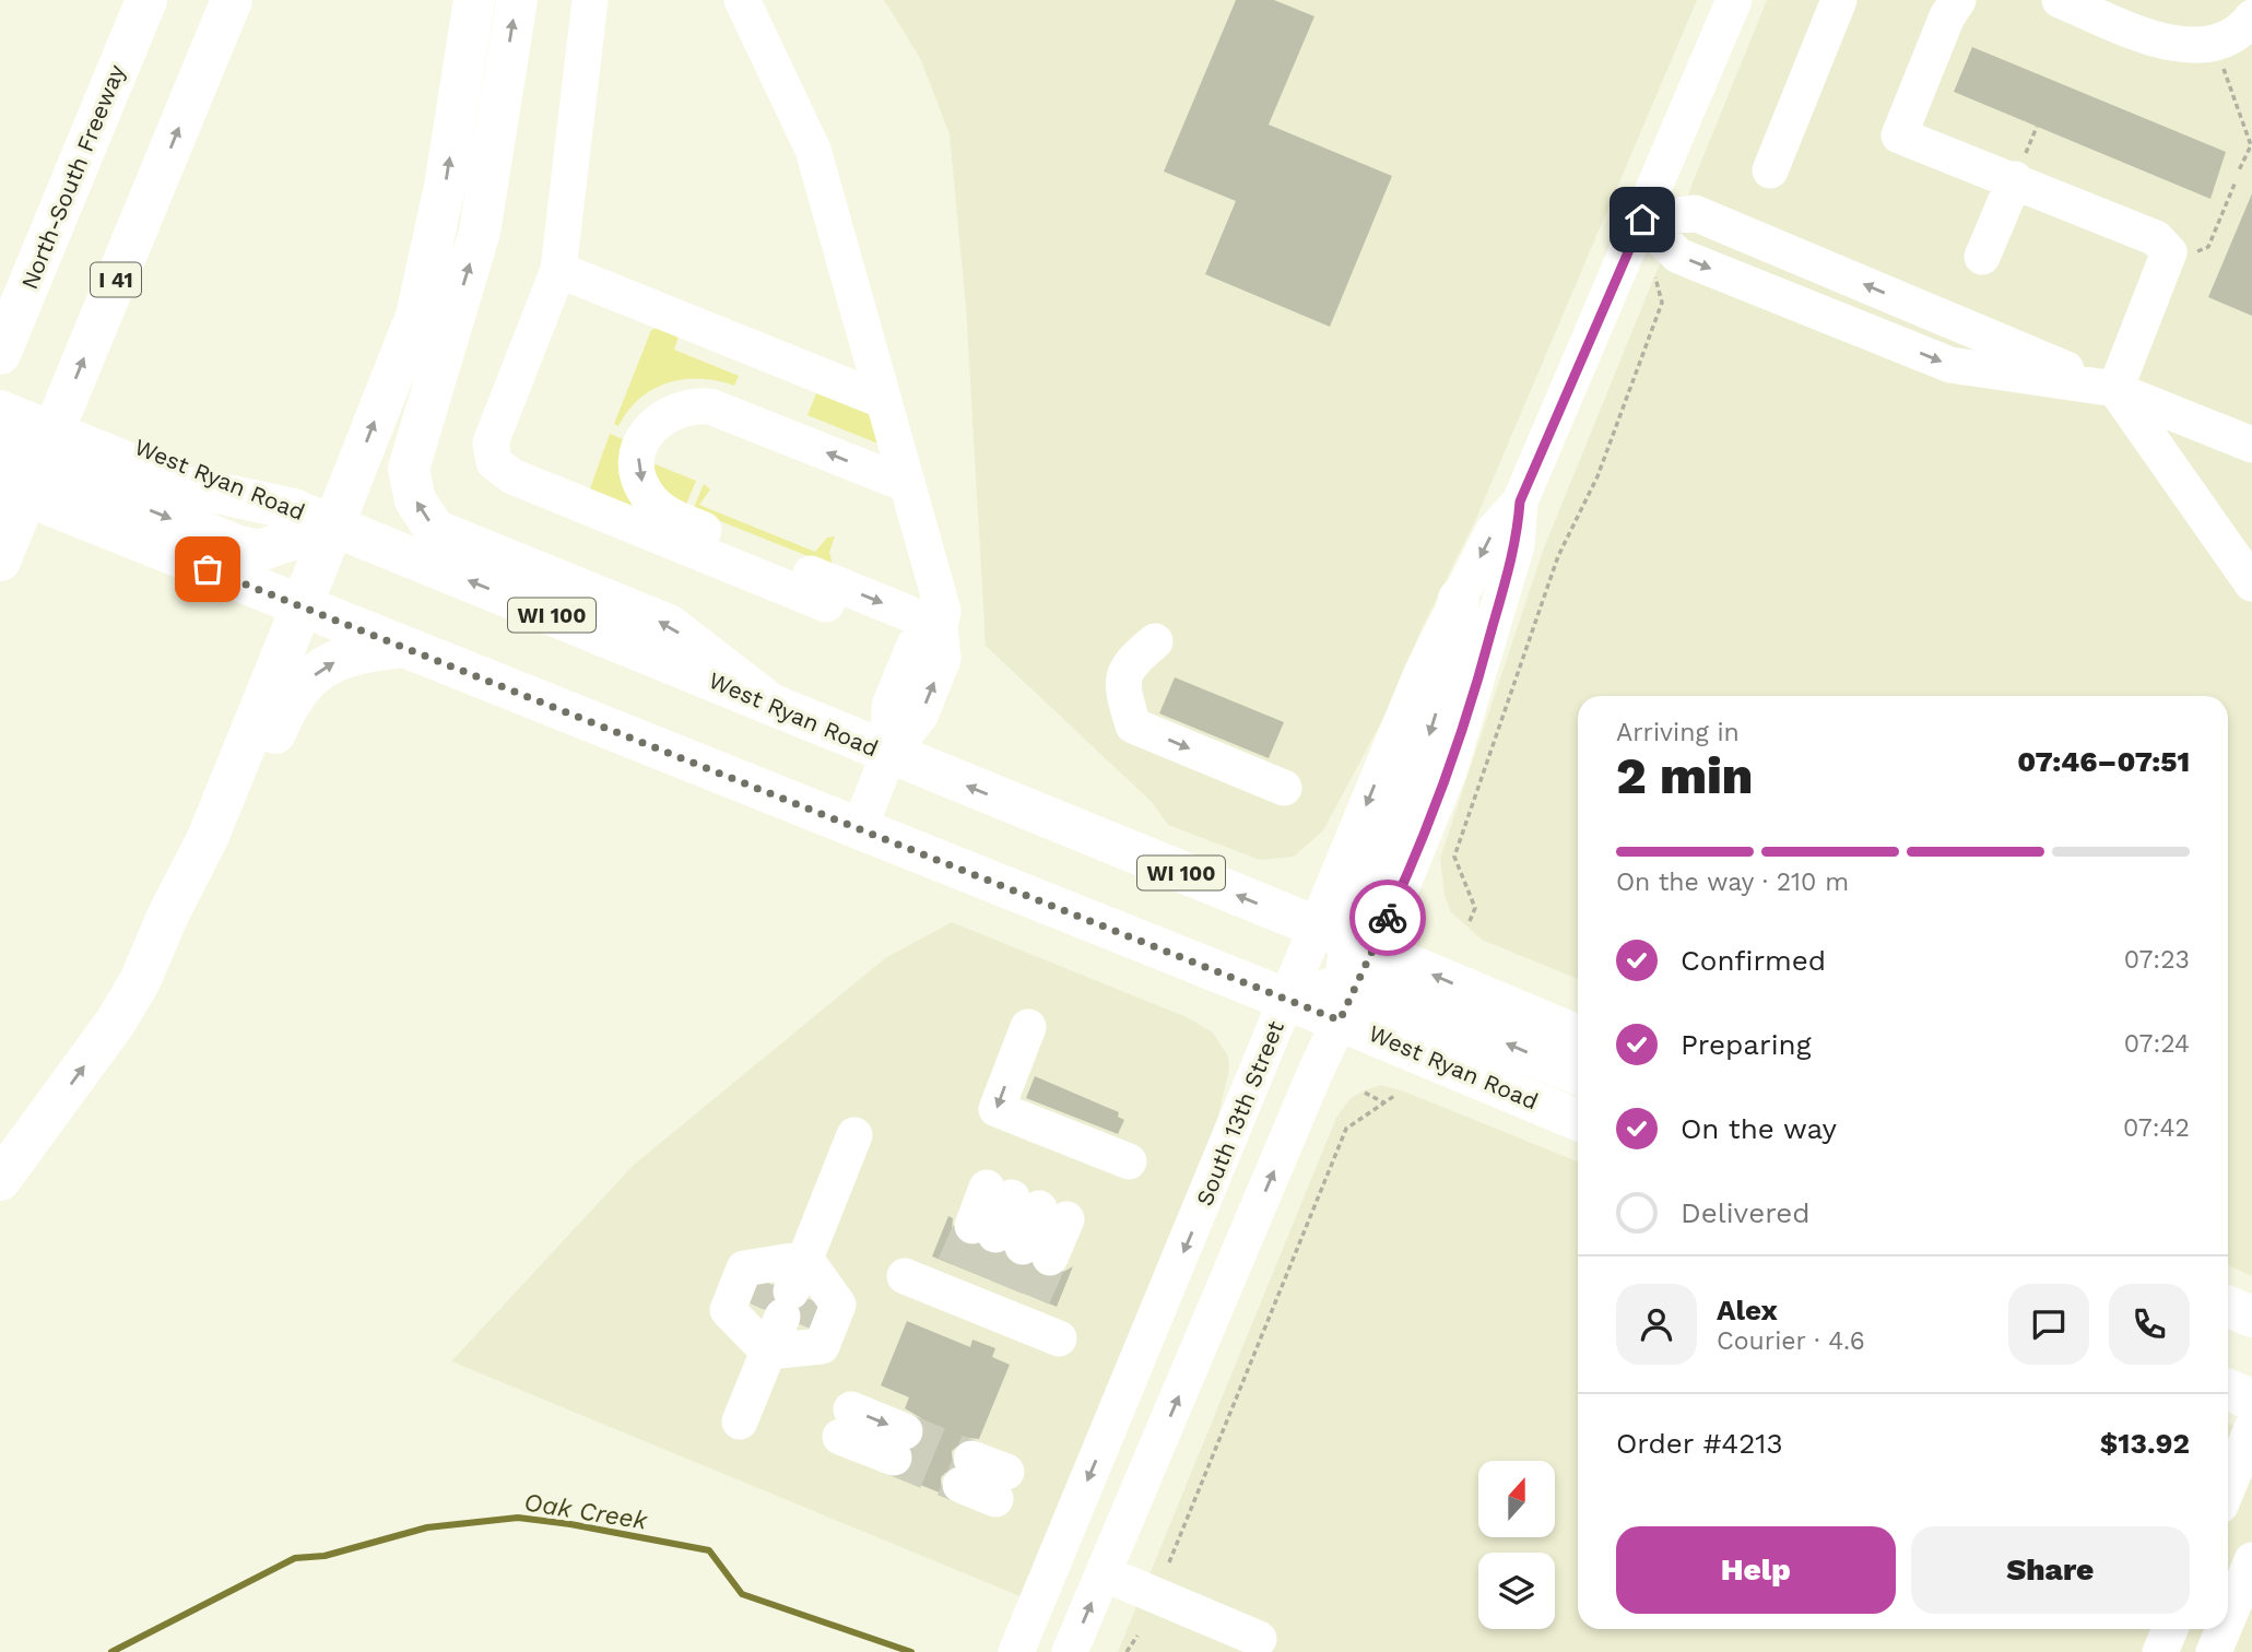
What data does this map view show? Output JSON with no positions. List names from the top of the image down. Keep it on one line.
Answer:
{"streets":{"main road":["North-South Freeway","I 41","West Ryan Road","WI 100"],"street":["South 13th Street"]},"crossings":[["West Ryan Road","South 13th Street"]],"water":["Oak Creek"],"north":"top","page":{"heading":["2 min","Arriving in","07:46–07:51"],"panel":["Alex","Courier · 4.6","Order #4213","$13.92"],"bar":"On the way · 210 m","list":[["Confirmed","07:23"],["Preparing","07:24"],["On the way","07:42"],"Delivered"],"buttons":["Help","Share"]}}
